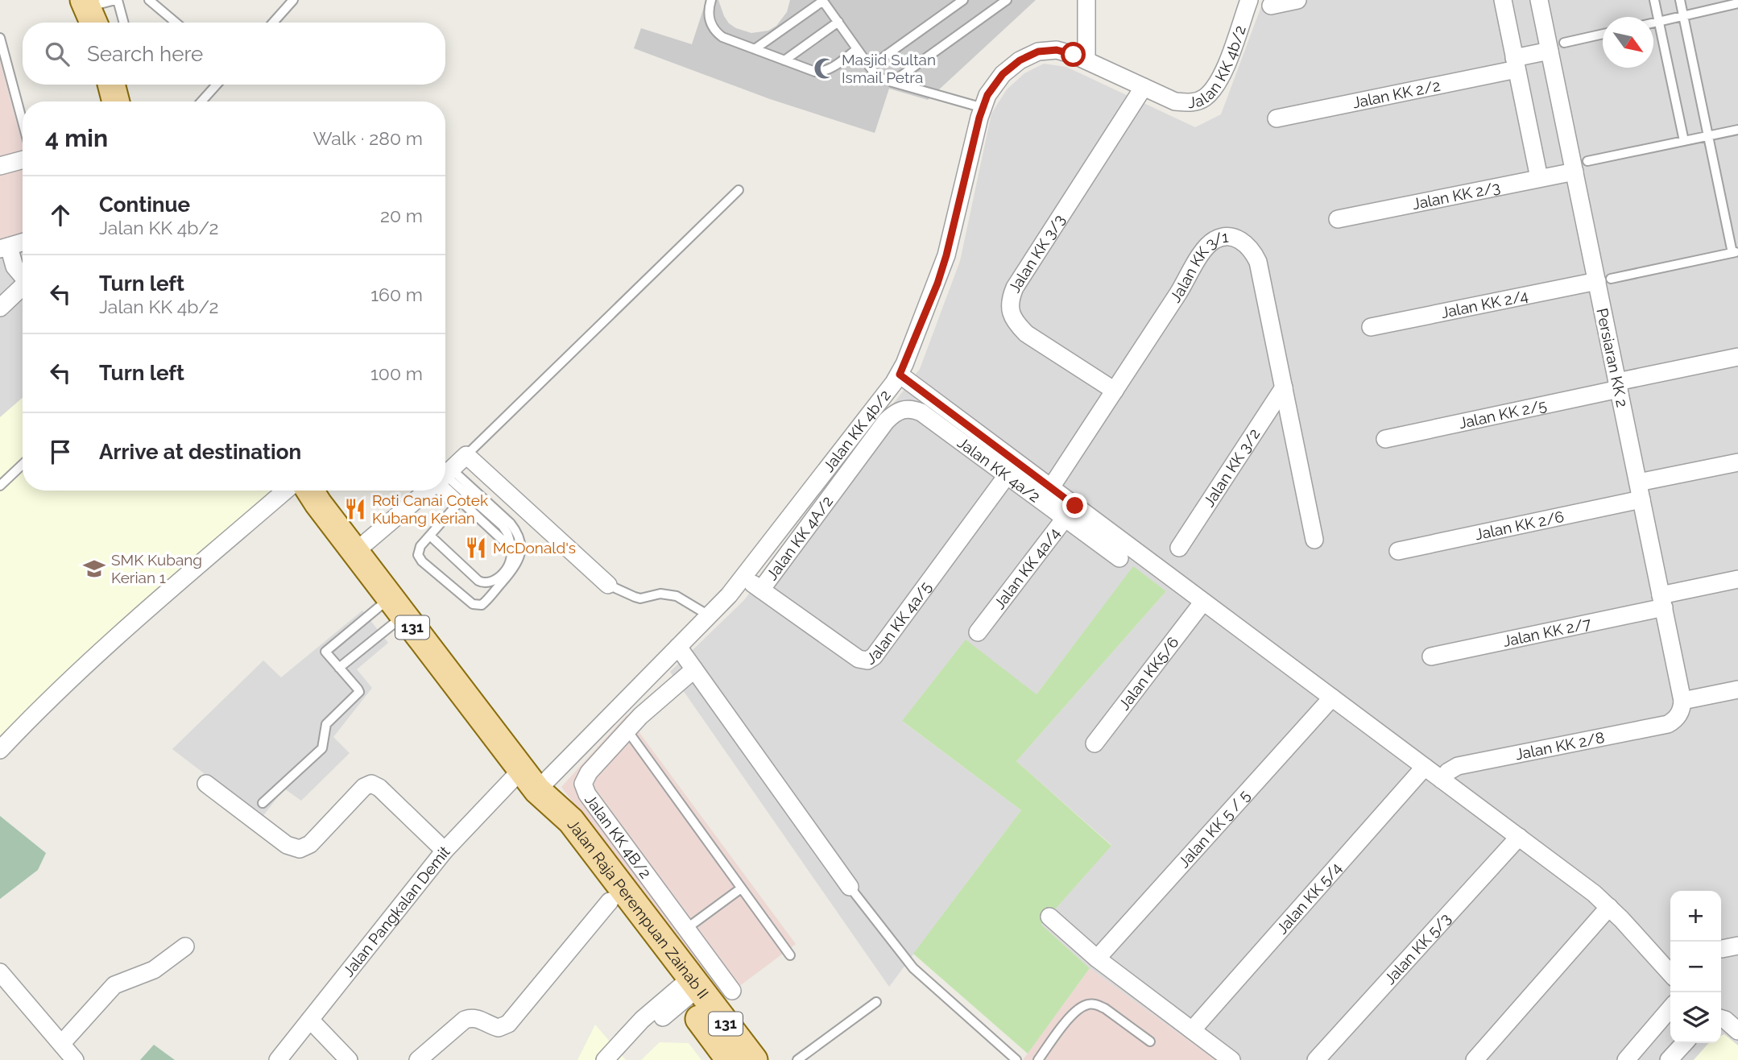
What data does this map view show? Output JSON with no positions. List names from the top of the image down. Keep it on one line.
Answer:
{"streets":{"main road":["131","Jalan Raja Perempuan Zainab II"],"street":["Jalan KK 4b/2","Jalan KK 2/2","Jalan KK 2/3","Jalan KK 3/3","Jalan KK 3/1","Jalan KK 2/4","Persiaran KK 2","Jalan KK 2/5","Jalan KK 3/2","Jalan KK 4a/2","Jalan KK 2/6","Jalan KK 4A/2","Jalan KK 4a/4","Jalan KK 4a/5","Jalan KK 2/7","Jalan KK5/6","Jalan KK 2/8","Jalan KK 5 / 5","Jalan KK 4B/2","Jalan KK 5/4","Jalan Pangkalan Demit","Jalan KK 5/3"]},"crossings":[["Jalan KK 4b/2","Jalan KK 3/3"],["Jalan KK 4b/2","Jalan KK 4a/5"],["Jalan KK 4b/2","Jalan Raja Perempuan Zainab II"],["Jalan KK 4b/2","Jalan Pangkalan Demit"],["Jalan KK 2/2","Persiaran KK 2"],["Jalan KK 2/3","Persiaran KK 2"],["Jalan KK 3/3","Jalan KK 3/1"],["Jalan KK 3/1","Jalan KK 3/2"],["Jalan KK 2/4","Persiaran KK 2"],["Persiaran KK 2","Jalan KK 2/5"],["Persiaran KK 2","Jalan KK 2/6"],["Persiaran KK 2","Jalan KK 2/7"],["Persiaran KK 2","Jalan KK 2/8"],["Jalan KK 4a/2","Jalan KK 4A/2"],["Jalan KK 4a/2","Jalan KK 4a/4"],["Jalan KK 4a/2","Jalan KK 4a/5"],["Jalan KK 4A/2","Jalan KK 4a/5"],["Jalan KK 4B/2","Jalan Raja Perempuan Zainab II"],["Jalan Raja Perempuan Zainab II","Jalan Pangkalan Demit"]],"places":{"mosque":["Masjid Sultan Ismail Petra"],"restaurant":["Roti Canai Cotek Kubang Kerian","McDonald's"],"school or university":["SMK Kubang Kerian 1"]},"north":"bottom right","page":{"search":"Search here","heading":["4 min","Walk · 280 m"],"list":[["Continue","Jalan KK 4b/2","20 m"],["Turn left","Jalan KK 4b/2","160 m"],["Turn left","100 m"],"Arrive at destination"],"map_buttons":["+","−"]}}
